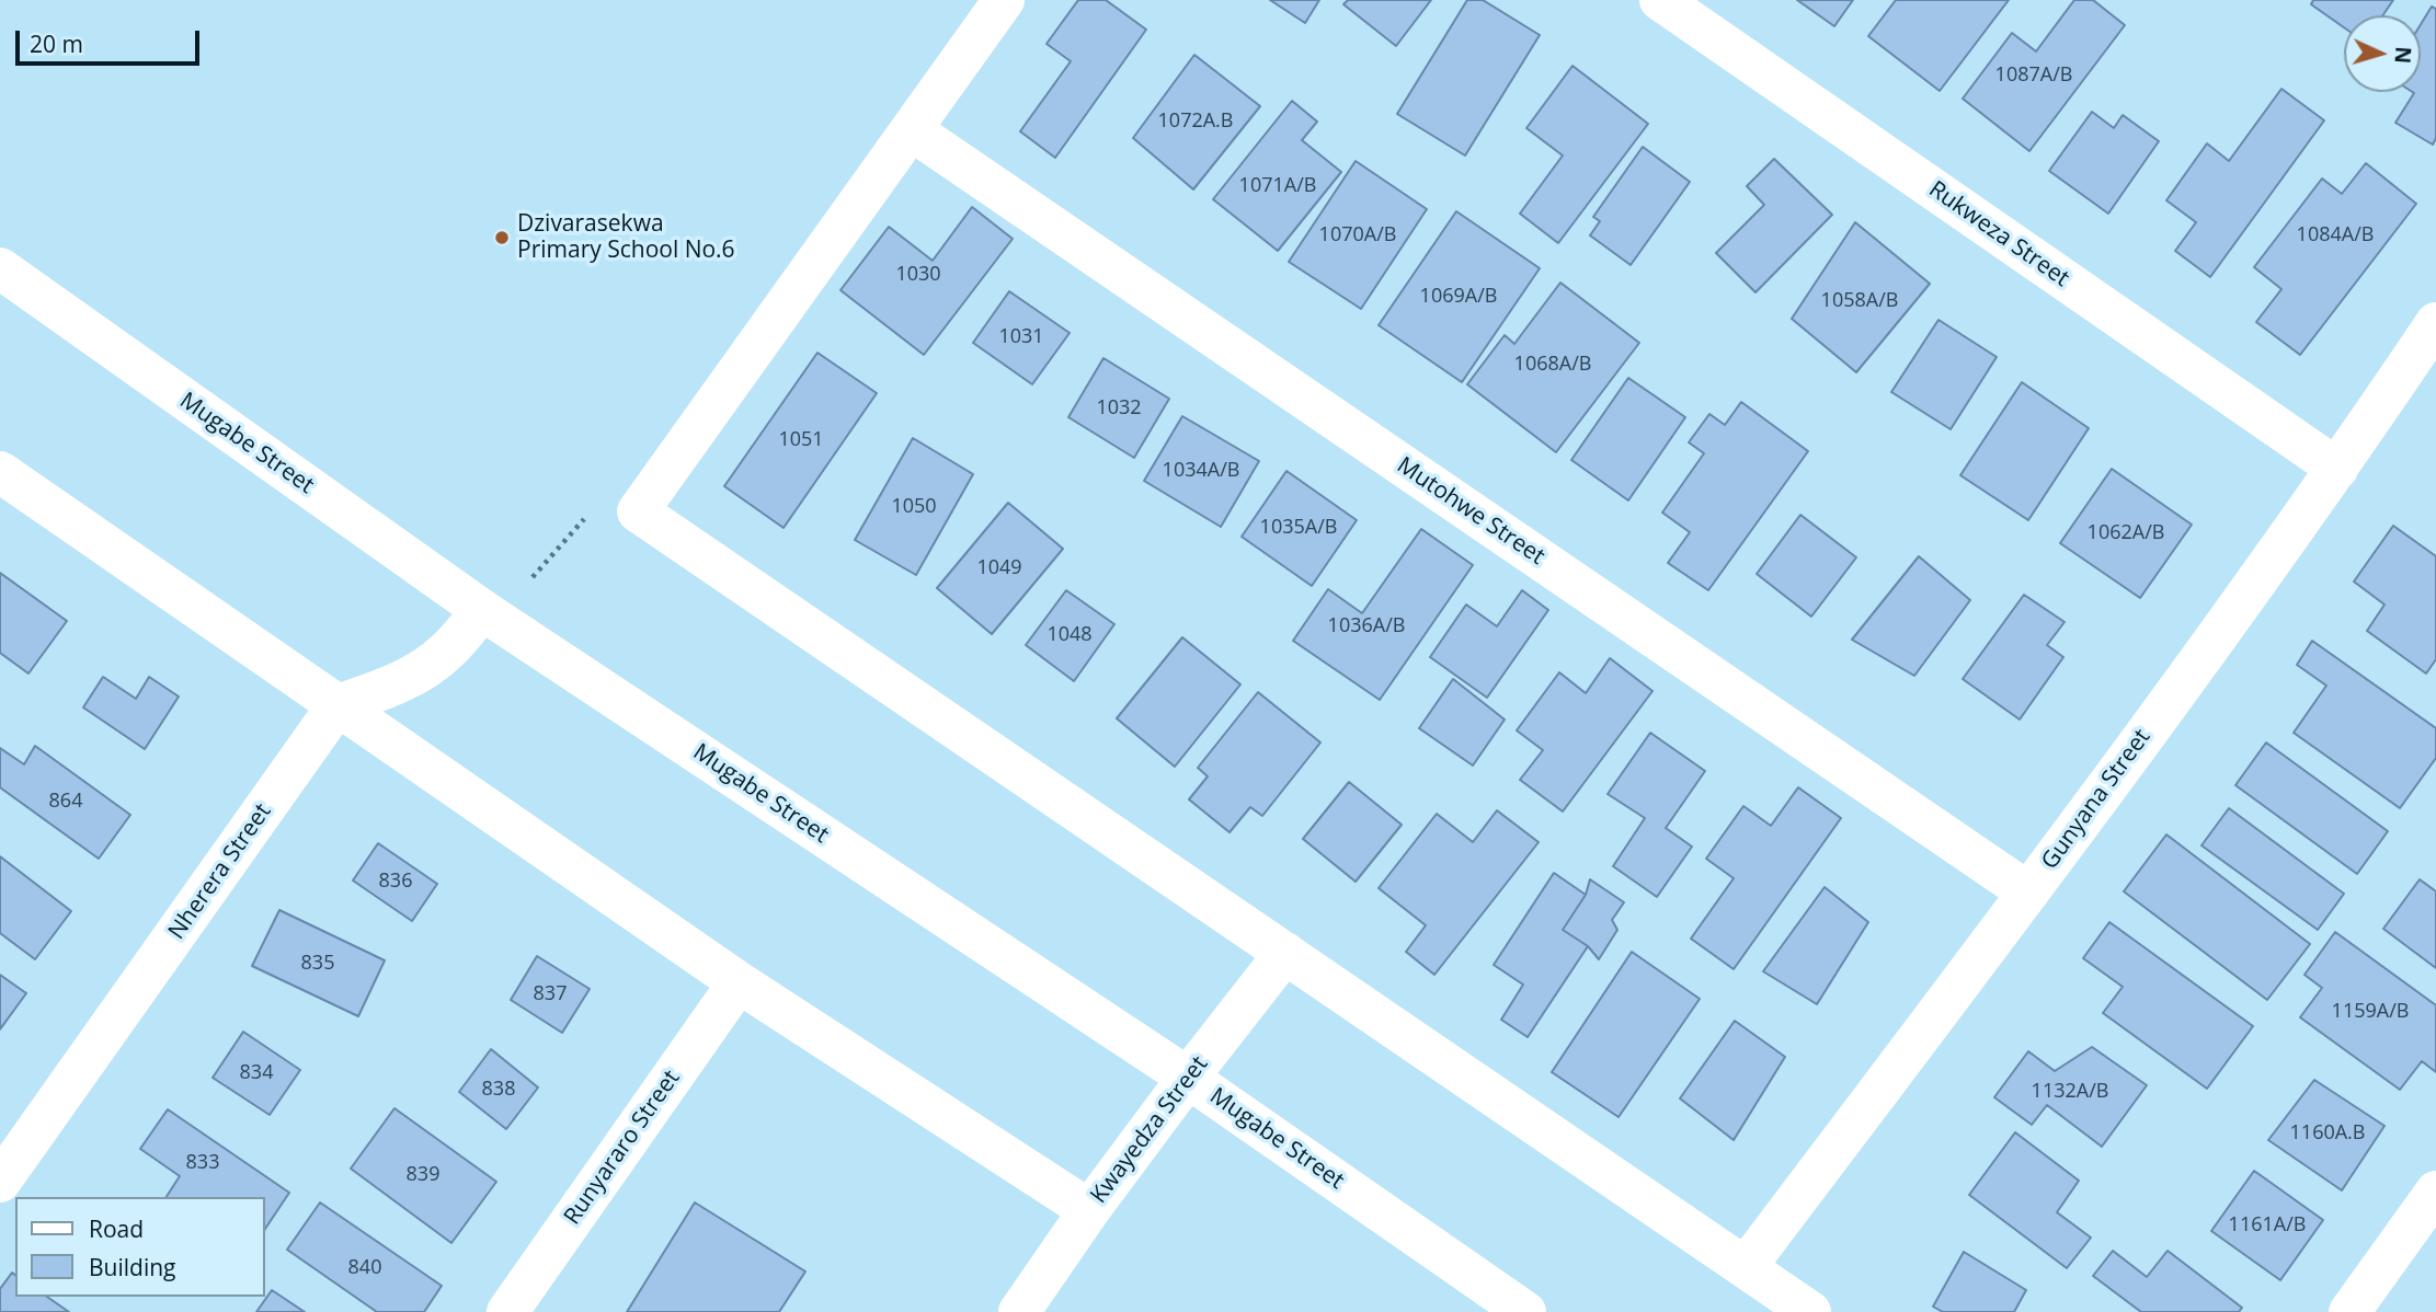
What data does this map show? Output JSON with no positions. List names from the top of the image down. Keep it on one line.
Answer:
{"streets":{"street":["Rukweza Street","Mugabe Street","Mutohwe Street","Gunyana Street","Nherera Street","Kwayedza Street","Runyararo Street"]},"crossings":[["Rukweza Street","Gunyana Street"],["Mugabe Street","Kwayedza Street"],["Mutohwe Street","Gunyana Street"]],"places":["Dzivarasekwa Primary School No.6"],"house_numbers":["1087A/B","1072A.B","1071A/B","1070A/B","1084A/B","1030","1069A/B","1058A/B","1031","1068A/B","1032","1051","1034A/B","1050","1035A/B","1062A/B","1049","1036A/B","1048","864","836","835","837","1159A/B","834","838","1132A/B","1160A.B","833","839","1161A/B","840"],"legend":["Road","Building"],"scale_bar":"20 m","north":"right"}
